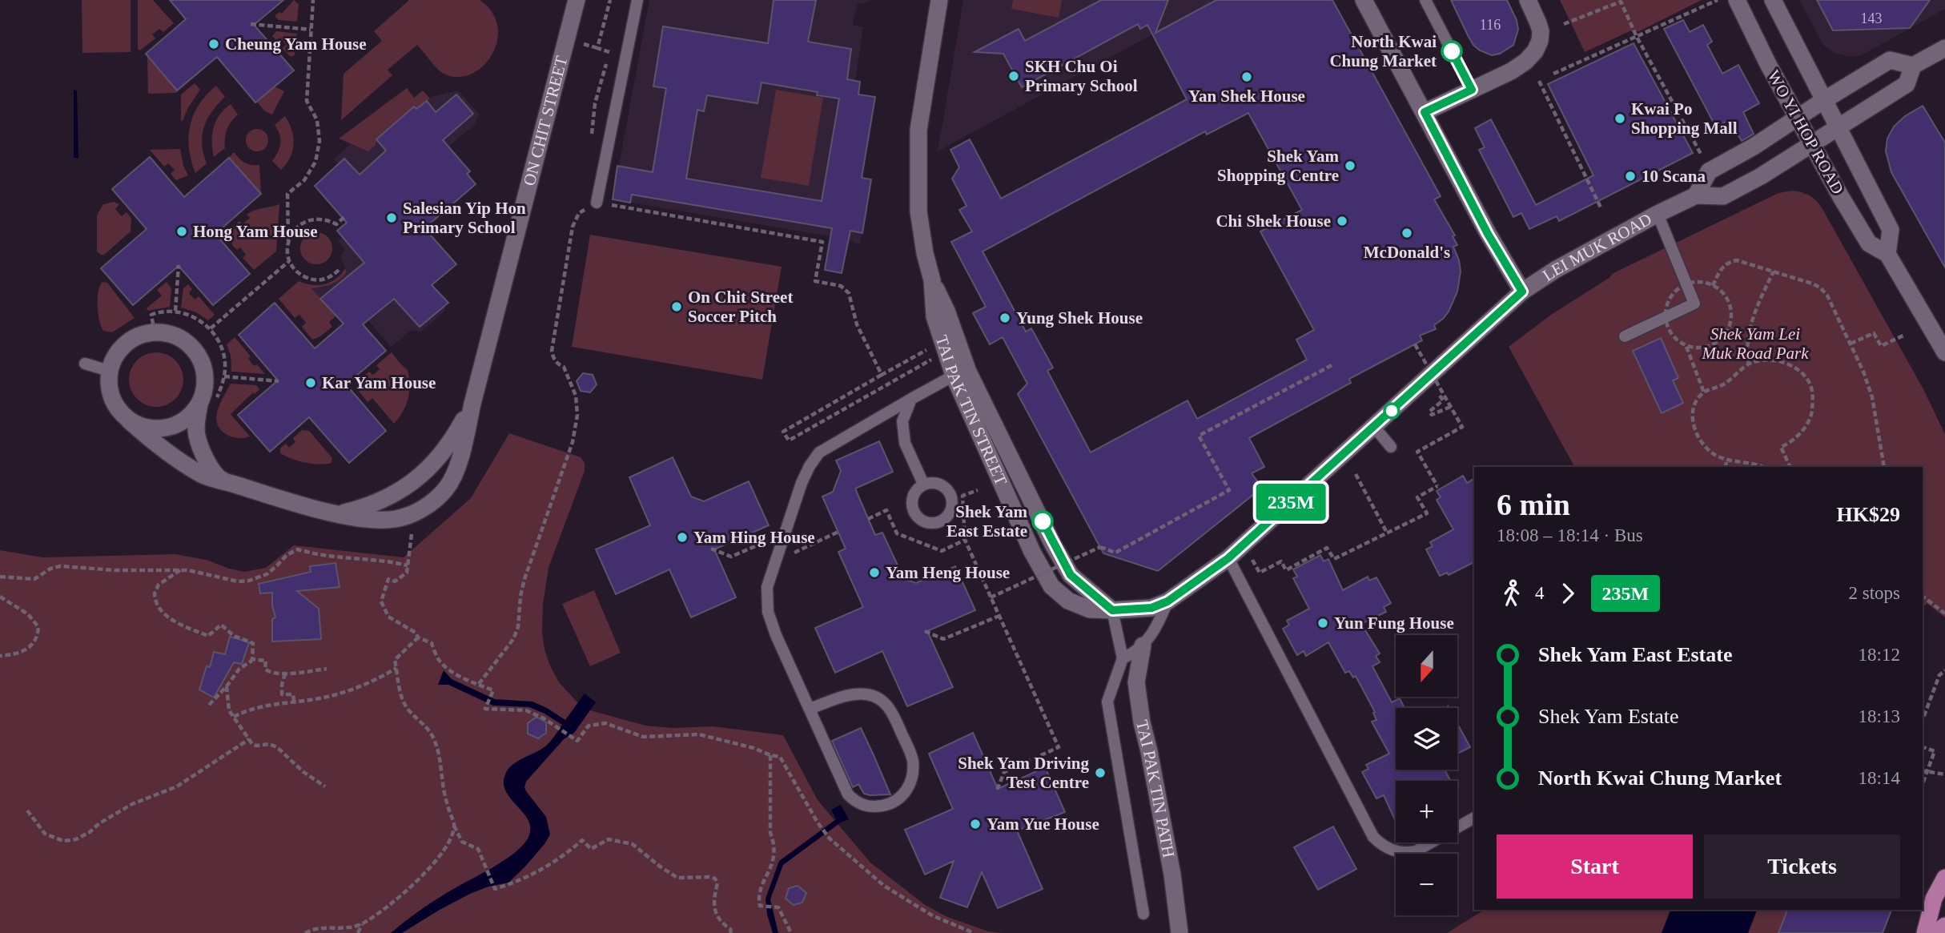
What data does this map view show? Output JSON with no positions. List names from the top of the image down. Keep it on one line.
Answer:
{"streets":{"street":["ON CHIT STREET","WO YI HOP ROAD","LEI MUK ROAD","TAI PAK TIN STREET","TAI PAK TIN PATH"]},"crossings":[["WO YI HOP ROAD","LEI MUK ROAD"],["LEI MUK ROAD","TAI PAK TIN STREET"],["LEI MUK ROAD","TAI PAK TIN PATH"]],"parks":["Shek Yam Lei Muk Road Park"],"places":["Cheung Yam House","North Kwai Chung Market","SKH Chu Oi Primary School","Yan Shek House","Kwai Po Shopping Mall","Shek Yam Shopping Centre","10 Scana","Salesian Yip Hon Primary School","Chi Shek House","Hong Yam House","McDonald's","On Chit Street Soccer Pitch","Yung Shek House","Kar Yam House","Shek Yam East Estate","Yam Hing House","Yam Heng House","Yun Fung House","Shek Yam Driving Test Centre","Yam Yue House"],"lines":["bus line 235M"],"house_numbers":["143","116"],"north":"bottom","page":{"on_map":"235M","heading":["6 min","18:08 – 18:14 · Bus","HK$29"],"legs":["4","235M","2 stops"],"list":[{"name":"Shek Yam East Estate","value":"18:12"},{"name":"Shek Yam Estate","value":"18:13"},{"name":"North Kwai Chung Market","value":"18:14"}],"map_buttons":["+","−"],"buttons":["Start","Tickets"]}}
